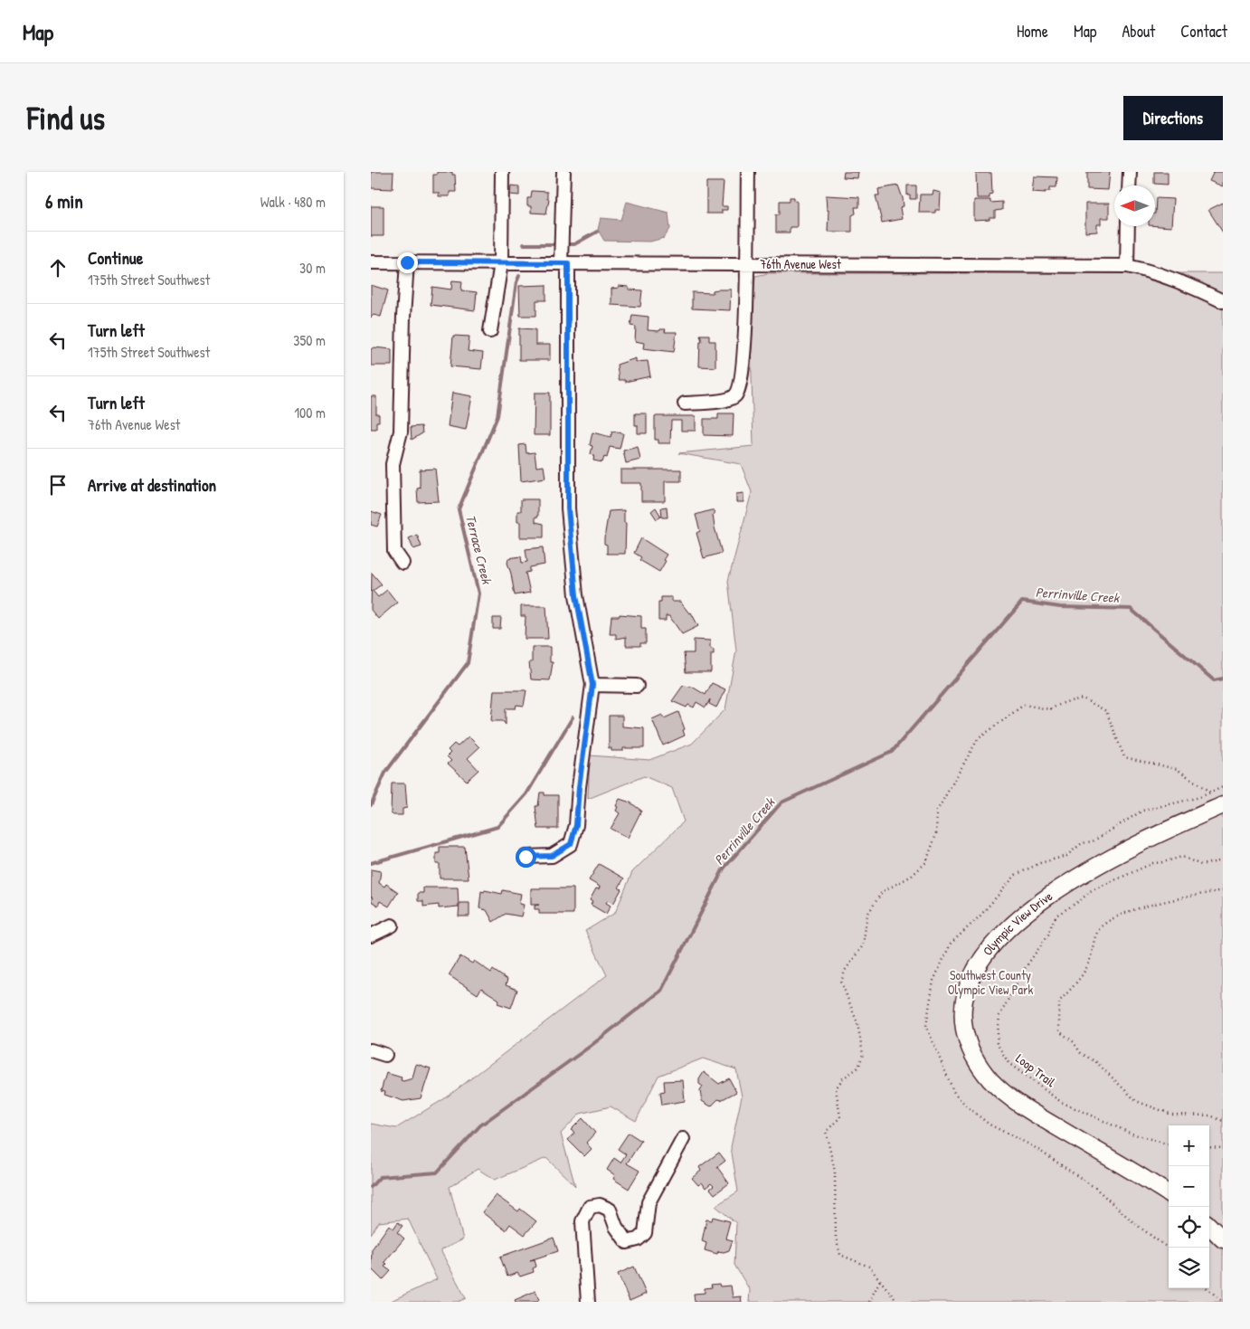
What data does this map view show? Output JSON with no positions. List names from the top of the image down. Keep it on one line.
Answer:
{"streets":{"main road":["Olympic View Drive"],"street":["76th Avenue West"],"path":["Loop Trail"]},"water":["Terrace Creek","Perrinville Creek"],"parks":["Southwest County Olympic View Park"],"north":"left","page":{"header":"Map","nav":["Home","Map","About","Contact"],"buttons":"Directions","title":"Find us","heading":["6 min","Walk · 480 m"],"list":[["Continue","175th Street Southwest","30 m"],["Turn left","175th Street Southwest","350 m"],["Turn left","76th Avenue West","100 m"],"Arrive at destination"],"map_buttons":["+","−"]}}
